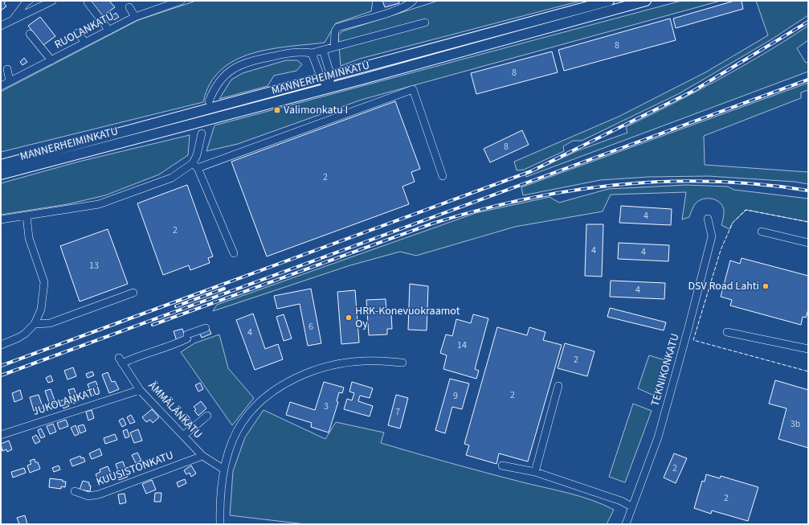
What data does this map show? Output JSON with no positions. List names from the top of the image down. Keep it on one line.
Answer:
{"streets":{"main road":["MANNERHEIMINKATU"],"street":["RUOLANKATU","TEKNIKONKATU","JUKOLANKATU","ÄMMÄLÄNKATU","KUUSISTONKATU"]},"crossings":[["JUKOLANKATU","ÄMMÄLÄNKATU"],["ÄMMÄLÄNKATU","KUUSISTONKATU"]],"places":{"transit":["Valimonkatu I"],"other":["DSV Road Lahti","HRK-Konevuokraamot Oy"]},"house_numbers":["8","8","8","2","4","2","4","4","13","4","6","4","14","2","2","9","3","7","3b","2","2"]}
